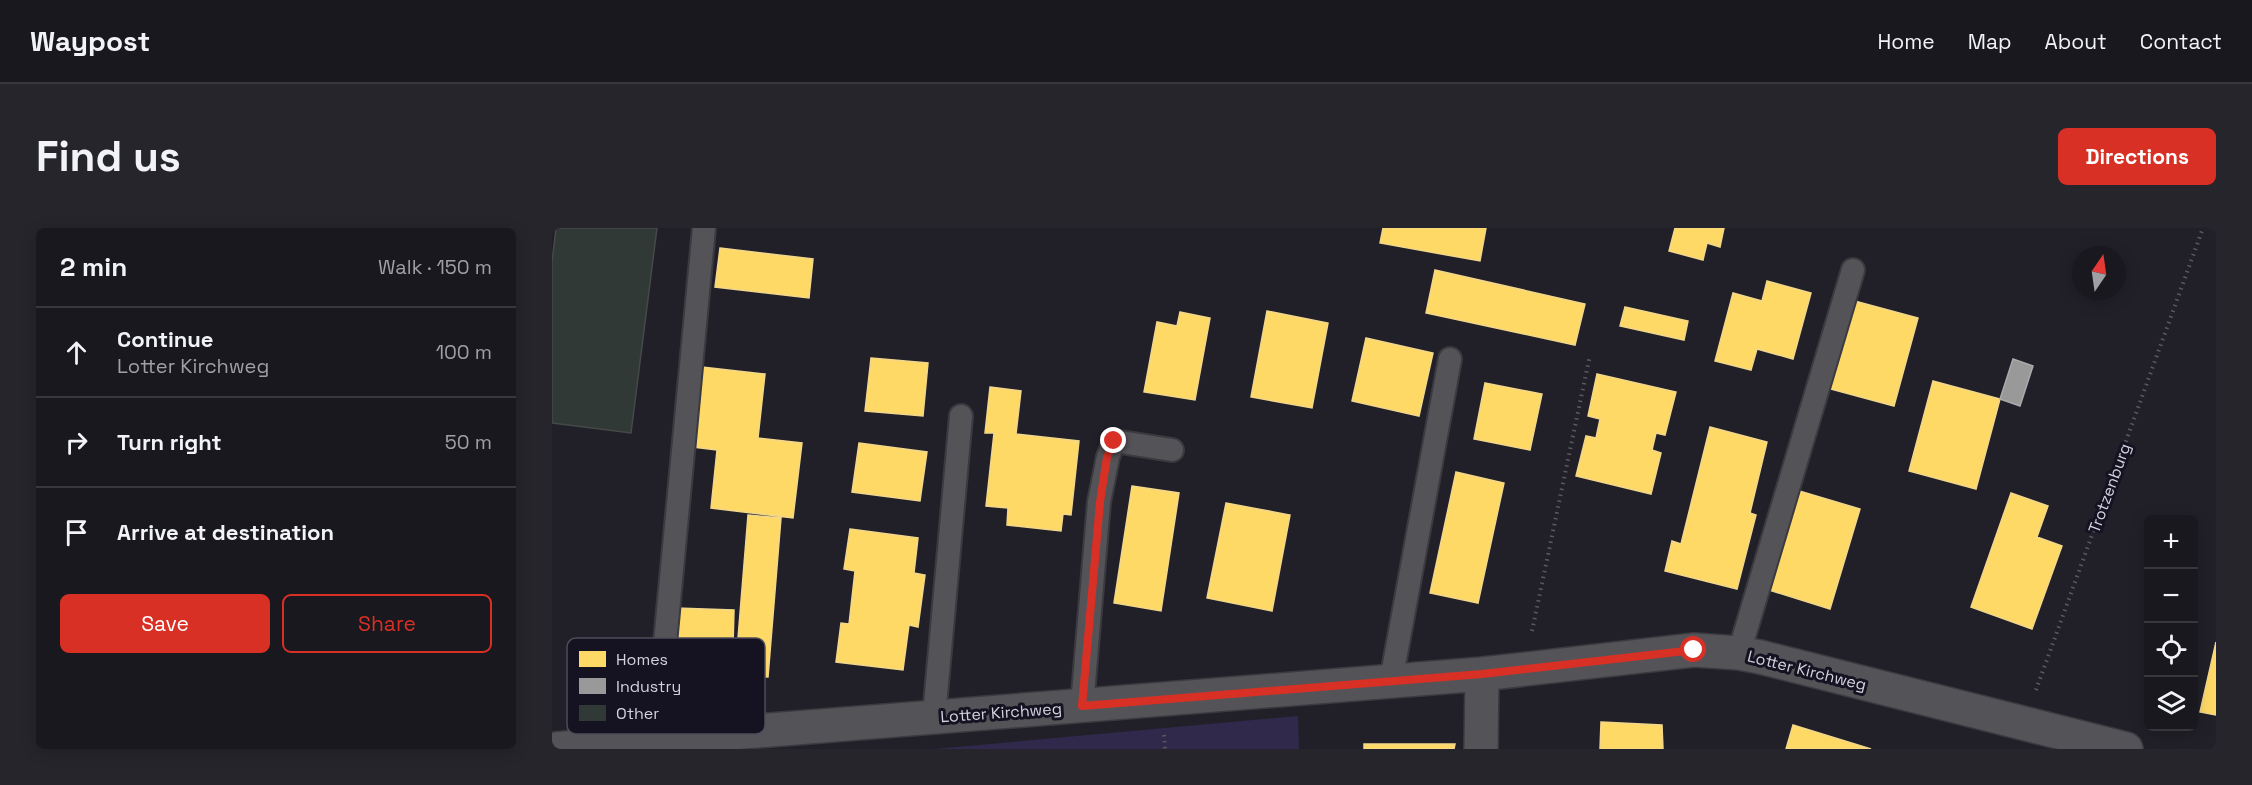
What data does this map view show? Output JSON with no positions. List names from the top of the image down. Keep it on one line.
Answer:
{"streets":{"street":["Lotter Kirchweg"],"path":["Trotzenburg"]},"crossings":[["Trotzenburg","Lotter Kirchweg"]],"legend":["Homes","Industry","Other"],"north":"top","page":{"header":"Waypost","nav":["Home","Map","About","Contact"],"buttons":["Directions",["Save","Share"]],"title":"Find us","heading":["2 min","Walk · 150 m"],"list":[["Continue","Lotter Kirchweg","100 m"],["Turn right","50 m"],"Arrive at destination"],"map_buttons":["+","−"]}}
